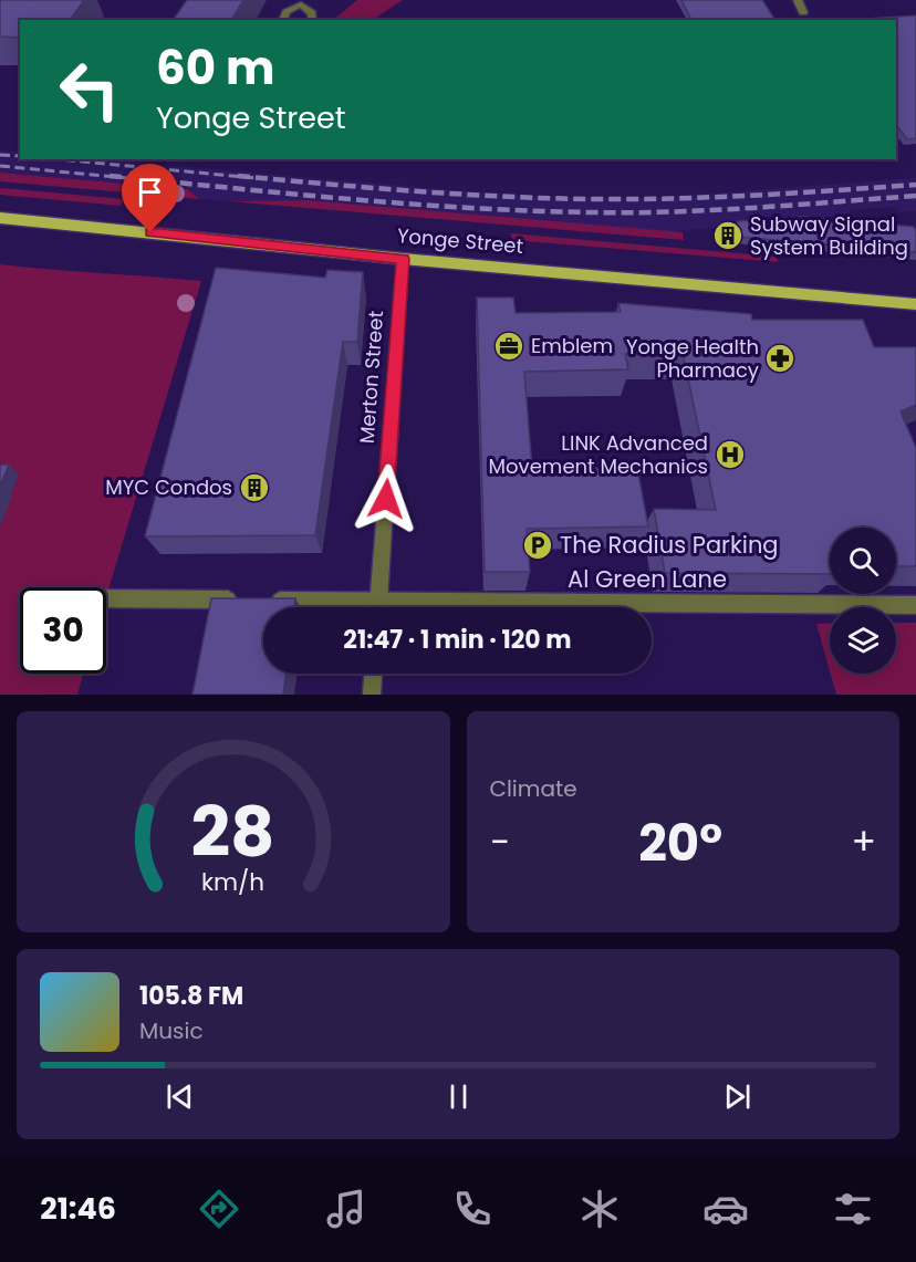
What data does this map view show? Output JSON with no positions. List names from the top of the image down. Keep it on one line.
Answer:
{"streets":{"main road":["Yonge Street"],"street":["Merton Street","Al Green Lane"]},"crossings":[["Yonge Street","Merton Street"],["Merton Street","Al Green Lane"]],"places":{"building":["Subway Signal System Building","MYC Condos"],"office":["Emblem"],"pharmacy":["Yonge Health Pharmacy"],"hospital":["LINK Advanced Movement Mechanics"],"parking":["The Radius Parking"]},"page":{"turn":["60 m","Yonge Street"],"limit":"30","trip":"21:47 · 1 min · 120 m","tile":"Climate","heat":["−","20°","+"],"song":["105.8 FM","Music"],"tabs":"21:46","gauge":["28","km/h"]}}
